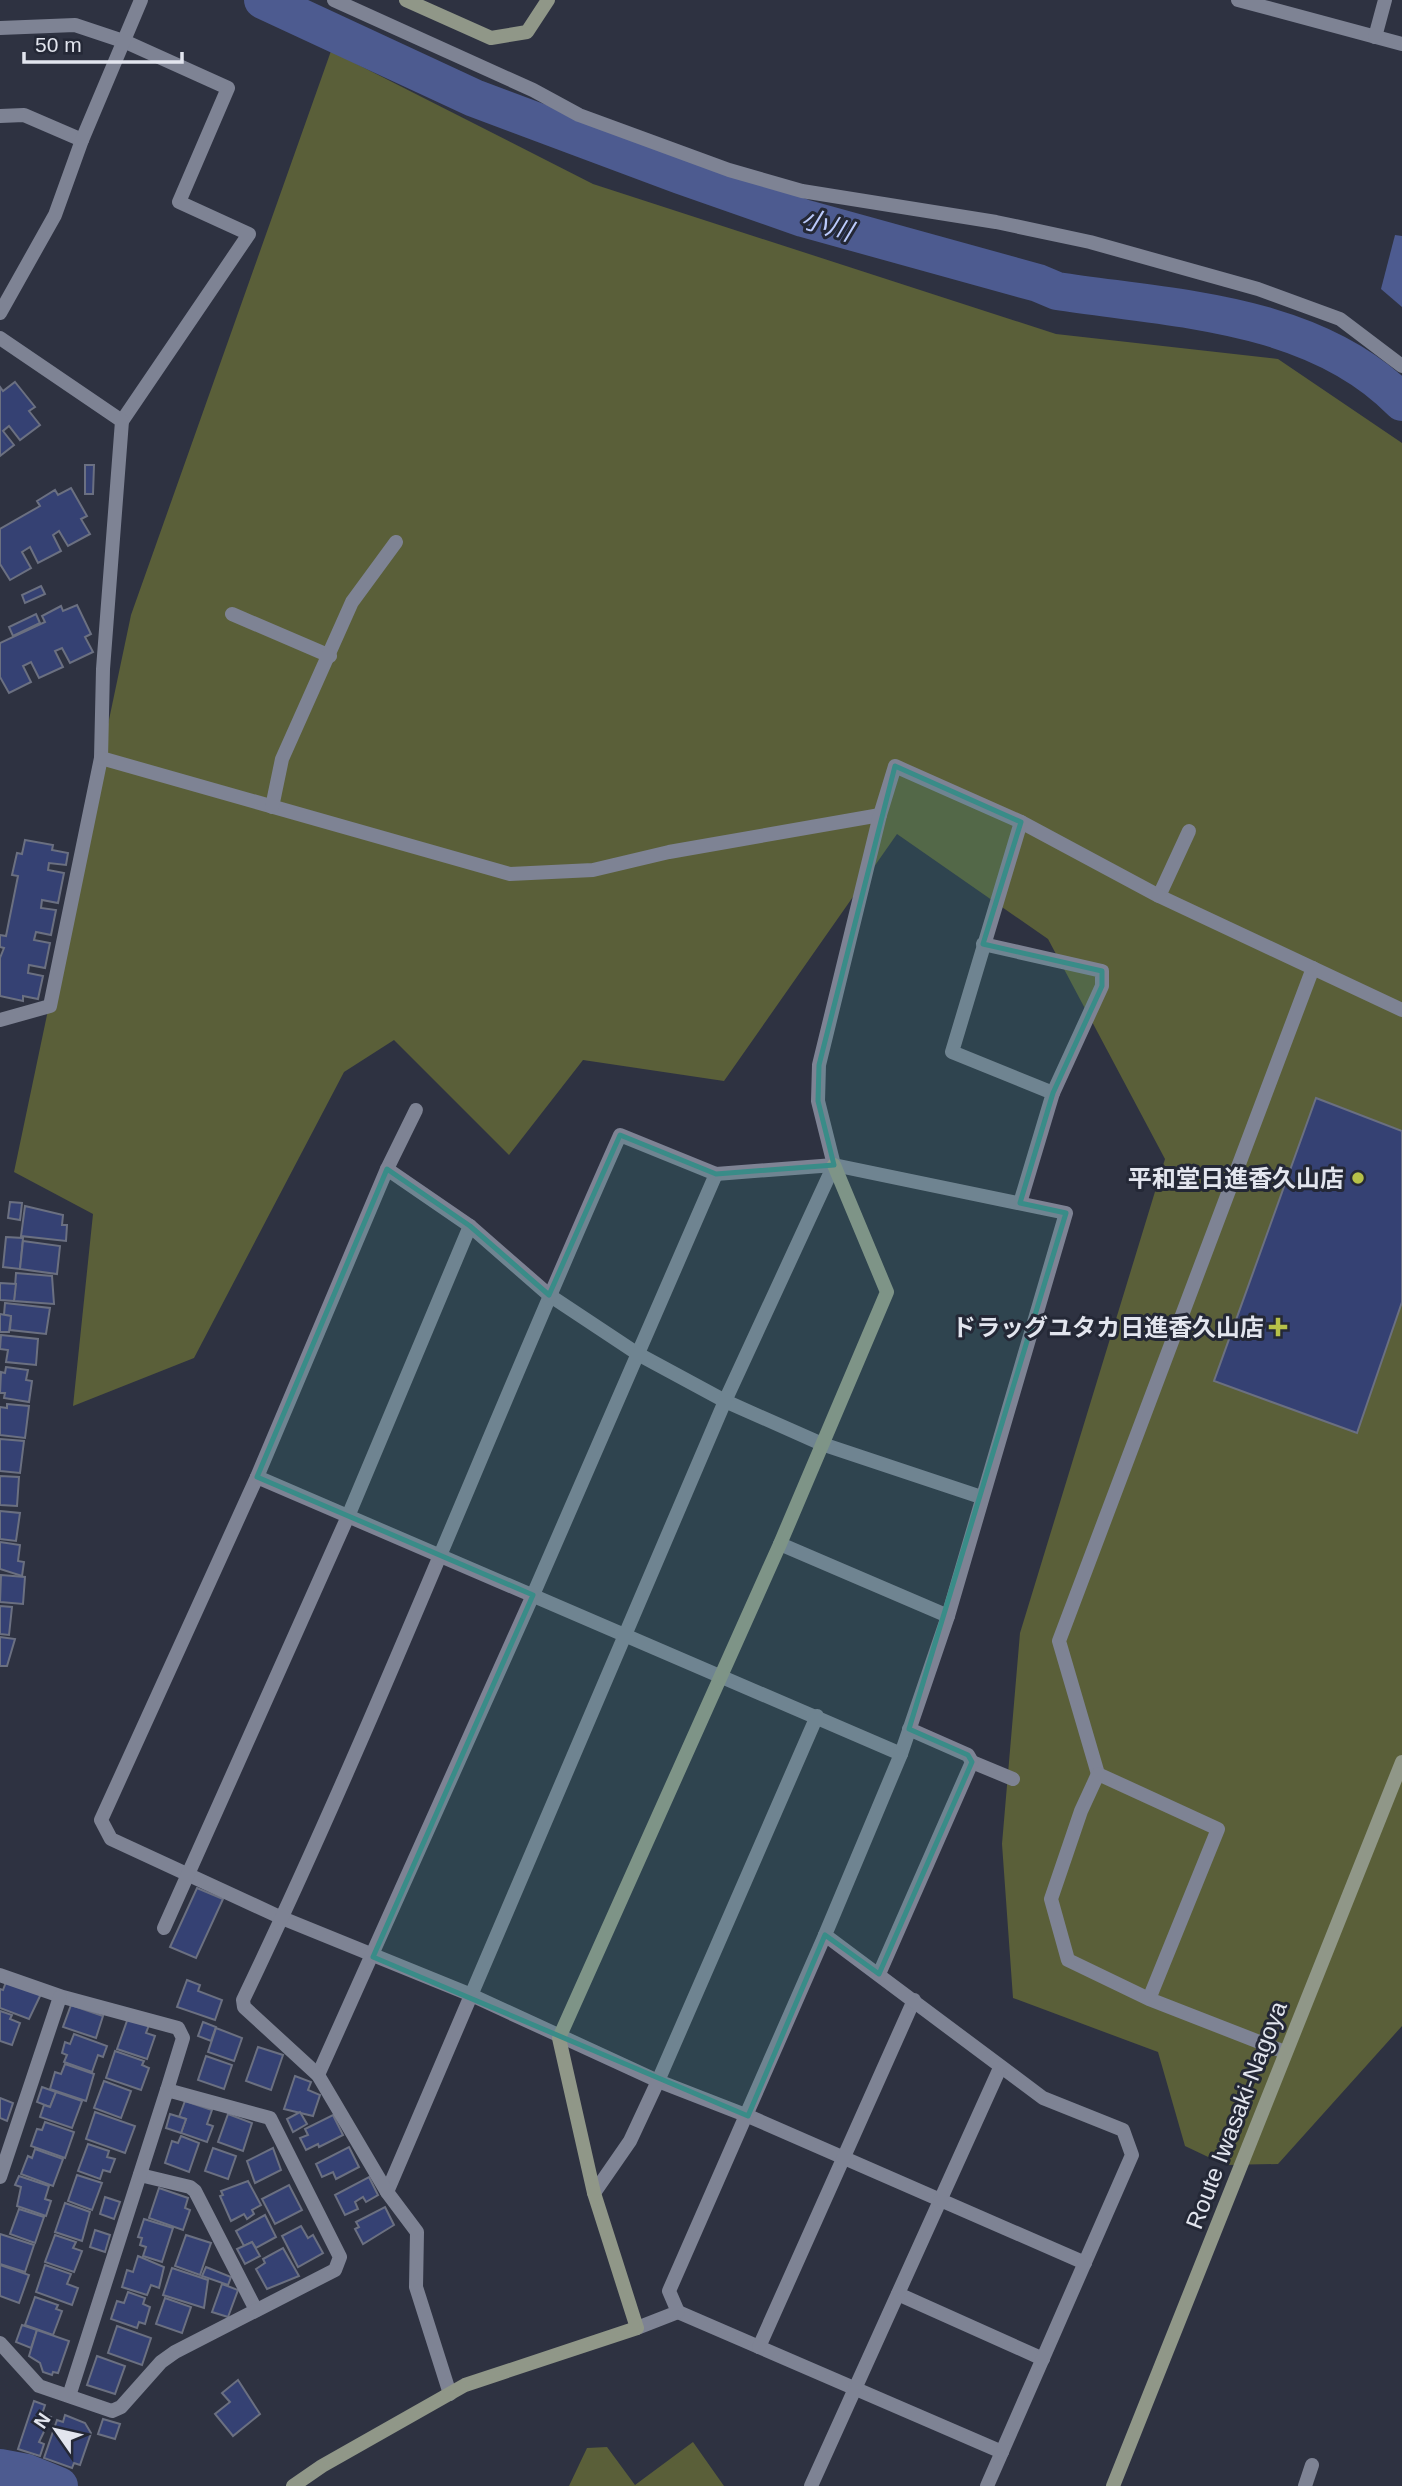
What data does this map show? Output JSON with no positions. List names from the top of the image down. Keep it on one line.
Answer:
{"streets":{"street":["Route Iwasaki-Nagoya"]},"water":["小川"],"places":{"other":["平和堂日進香久山店"],"health":["ドラッグユタカ日進香久山店"]},"scale_bar":"50 m","north":"top left"}
